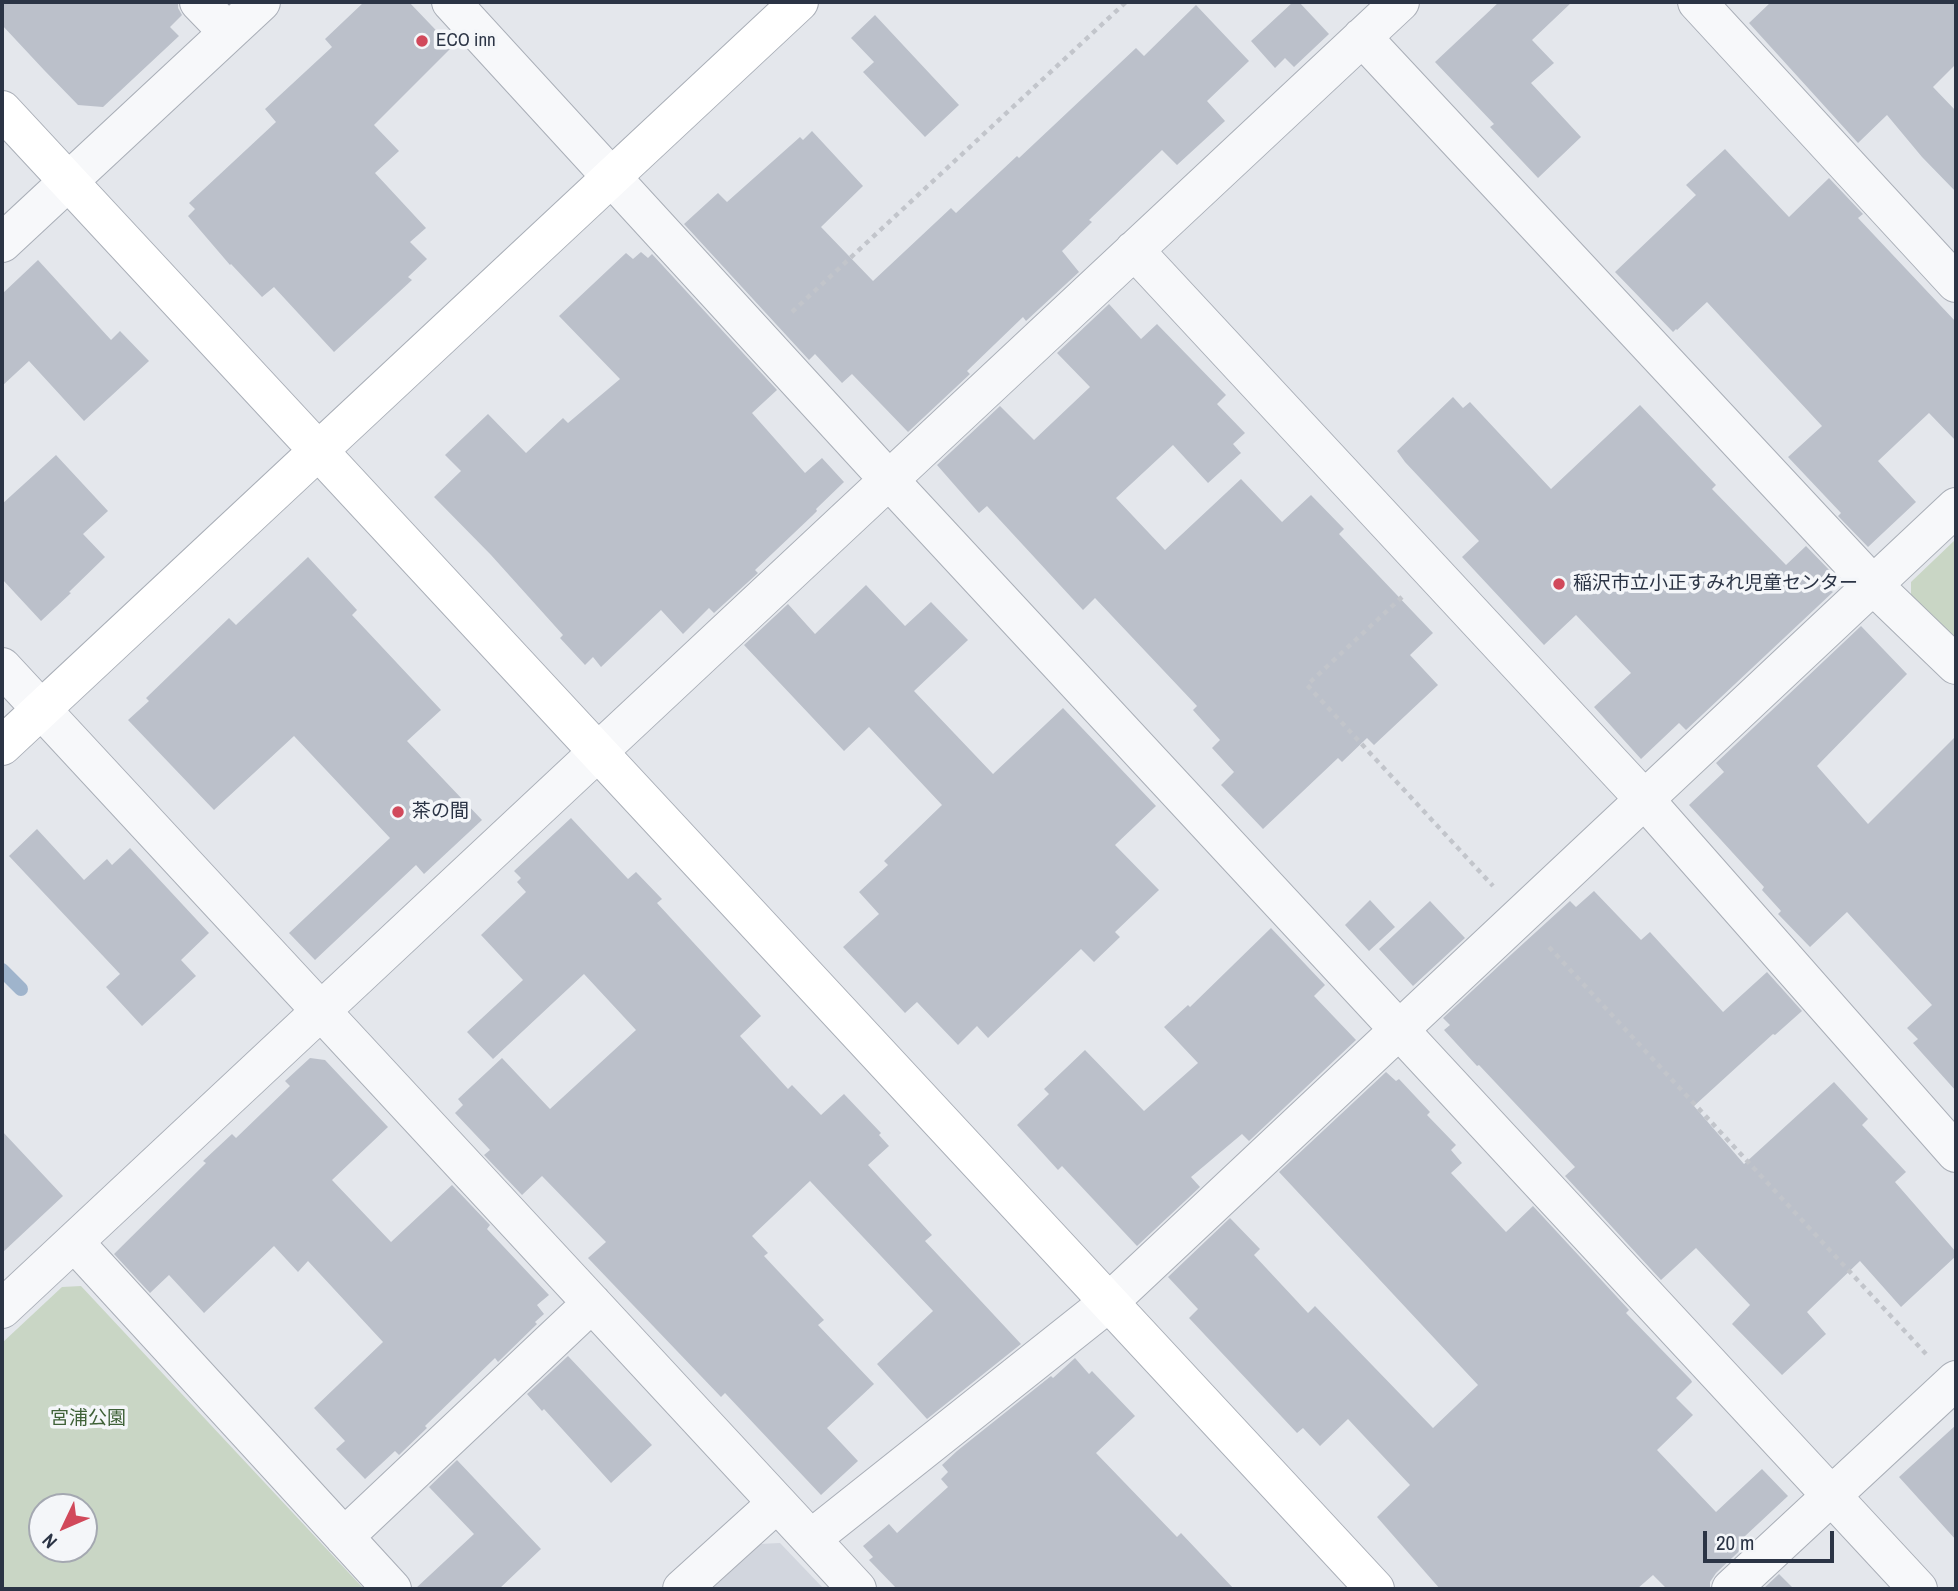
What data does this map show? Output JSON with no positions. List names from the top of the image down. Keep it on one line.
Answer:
{"parks":["宮浦公園"],"places":["ECO inn","稲沢市立小正すみれ児童センター","茶の間"],"scale_bar":"20 m","north":"bottom left"}
